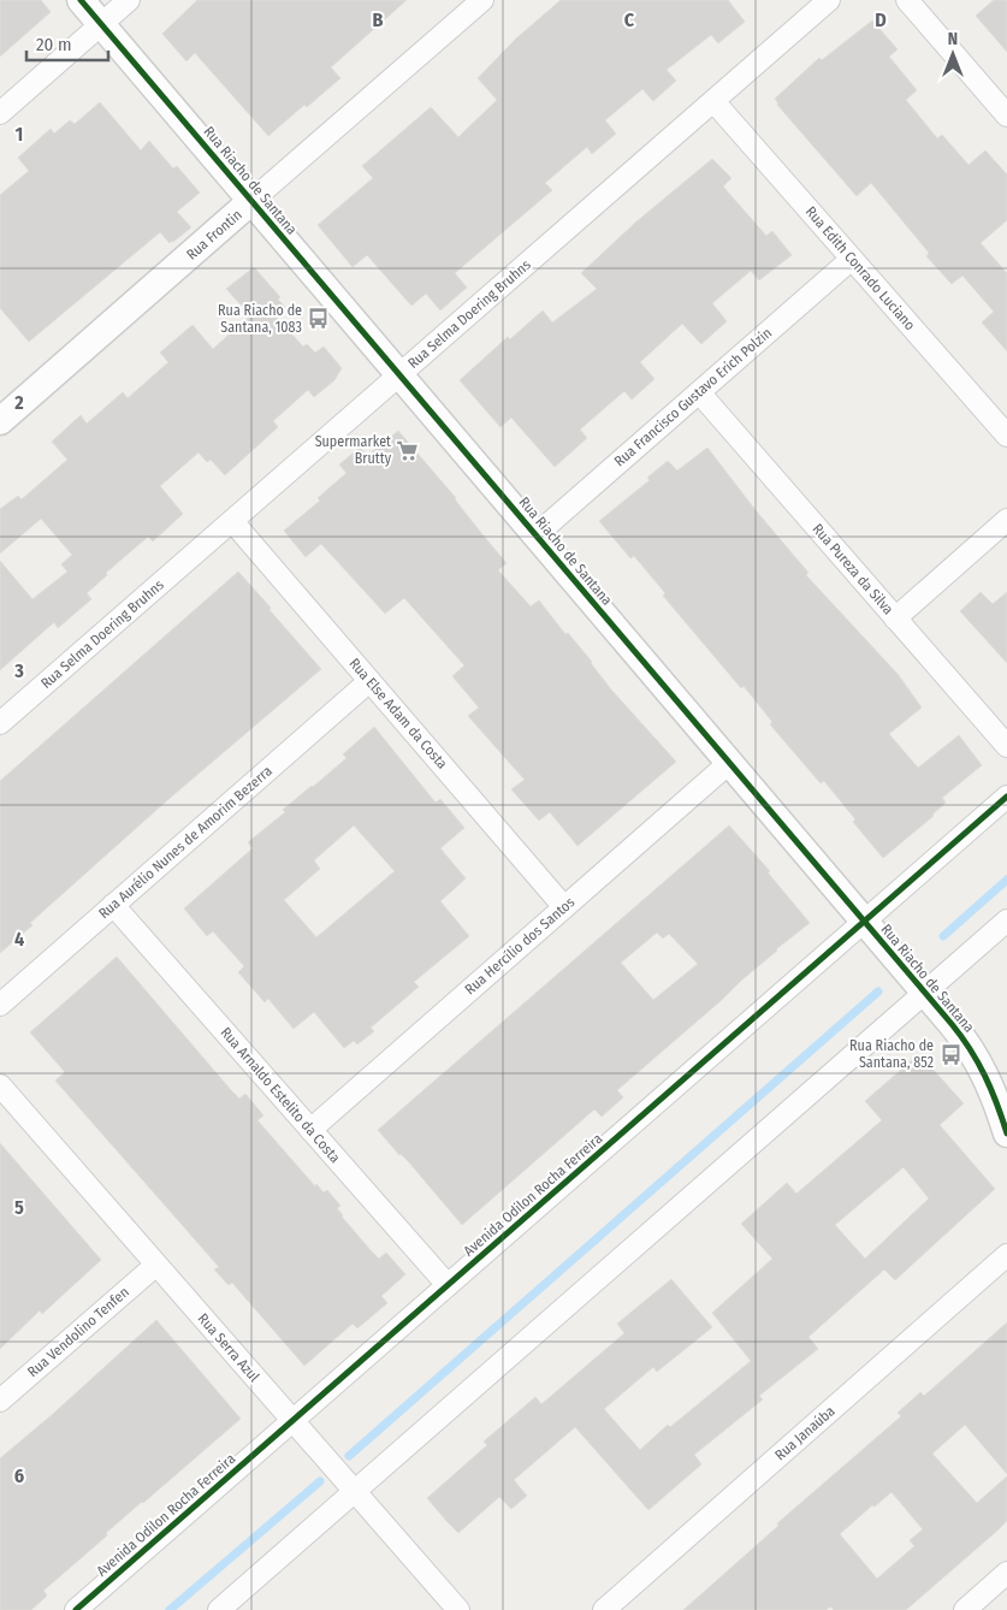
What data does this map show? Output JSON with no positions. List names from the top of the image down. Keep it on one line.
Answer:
{"streets":{"street":["Rua Riacho de Santana","Rua Frontin","Rua Edith Conrado Luciano","Rua Selma Doering Bruhns","Rua Francisco Gustavo Erich Polzin","Rua Pureza da Silva","Rua Else Adam da Costa","Rua Aurélio Nunes de Amorim Bezerra","Rua Hercílio dos Santos","Rua Arnaldo Estelito da Costa","Avenida Odilon Rocha Ferreira","Rua Vendolino Tenfen","Rua Serra Azul","Rua Janaúba"]},"crossings":[["Rua Riacho de Santana","Rua Frontin"],["Rua Riacho de Santana","Rua Selma Doering Bruhns"],["Rua Riacho de Santana","Rua Francisco Gustavo Erich Polzin"],["Rua Riacho de Santana","Rua Hercílio dos Santos"],["Rua Riacho de Santana","Avenida Odilon Rocha Ferreira"],["Rua Edith Conrado Luciano","Rua Selma Doering Bruhns"],["Rua Edith Conrado Luciano","Rua Francisco Gustavo Erich Polzin"],["Rua Selma Doering Bruhns","Rua Else Adam da Costa"],["Rua Francisco Gustavo Erich Polzin","Rua Pureza da Silva"],["Rua Else Adam da Costa","Rua Aurélio Nunes de Amorim Bezerra"],["Rua Else Adam da Costa","Rua Hercílio dos Santos"],["Rua Aurélio Nunes de Amorim Bezerra","Rua Arnaldo Estelito da Costa"],["Rua Hercílio dos Santos","Rua Arnaldo Estelito da Costa"],["Rua Arnaldo Estelito da Costa","Avenida Odilon Rocha Ferreira"],["Avenida Odilon Rocha Ferreira","Rua Serra Azul"],["Rua Vendolino Tenfen","Rua Serra Azul"]],"places":{"bus stop":["Rua Riacho de Santana, 1083","Rua Riacho de Santana, 852"],"supermarket":["Supermarket Brutty"]},"scale_bar":"20 m","north":"top","grid":{"columns":["B","C","D"],"rows":["1","2","3","4","5","6"]}}
